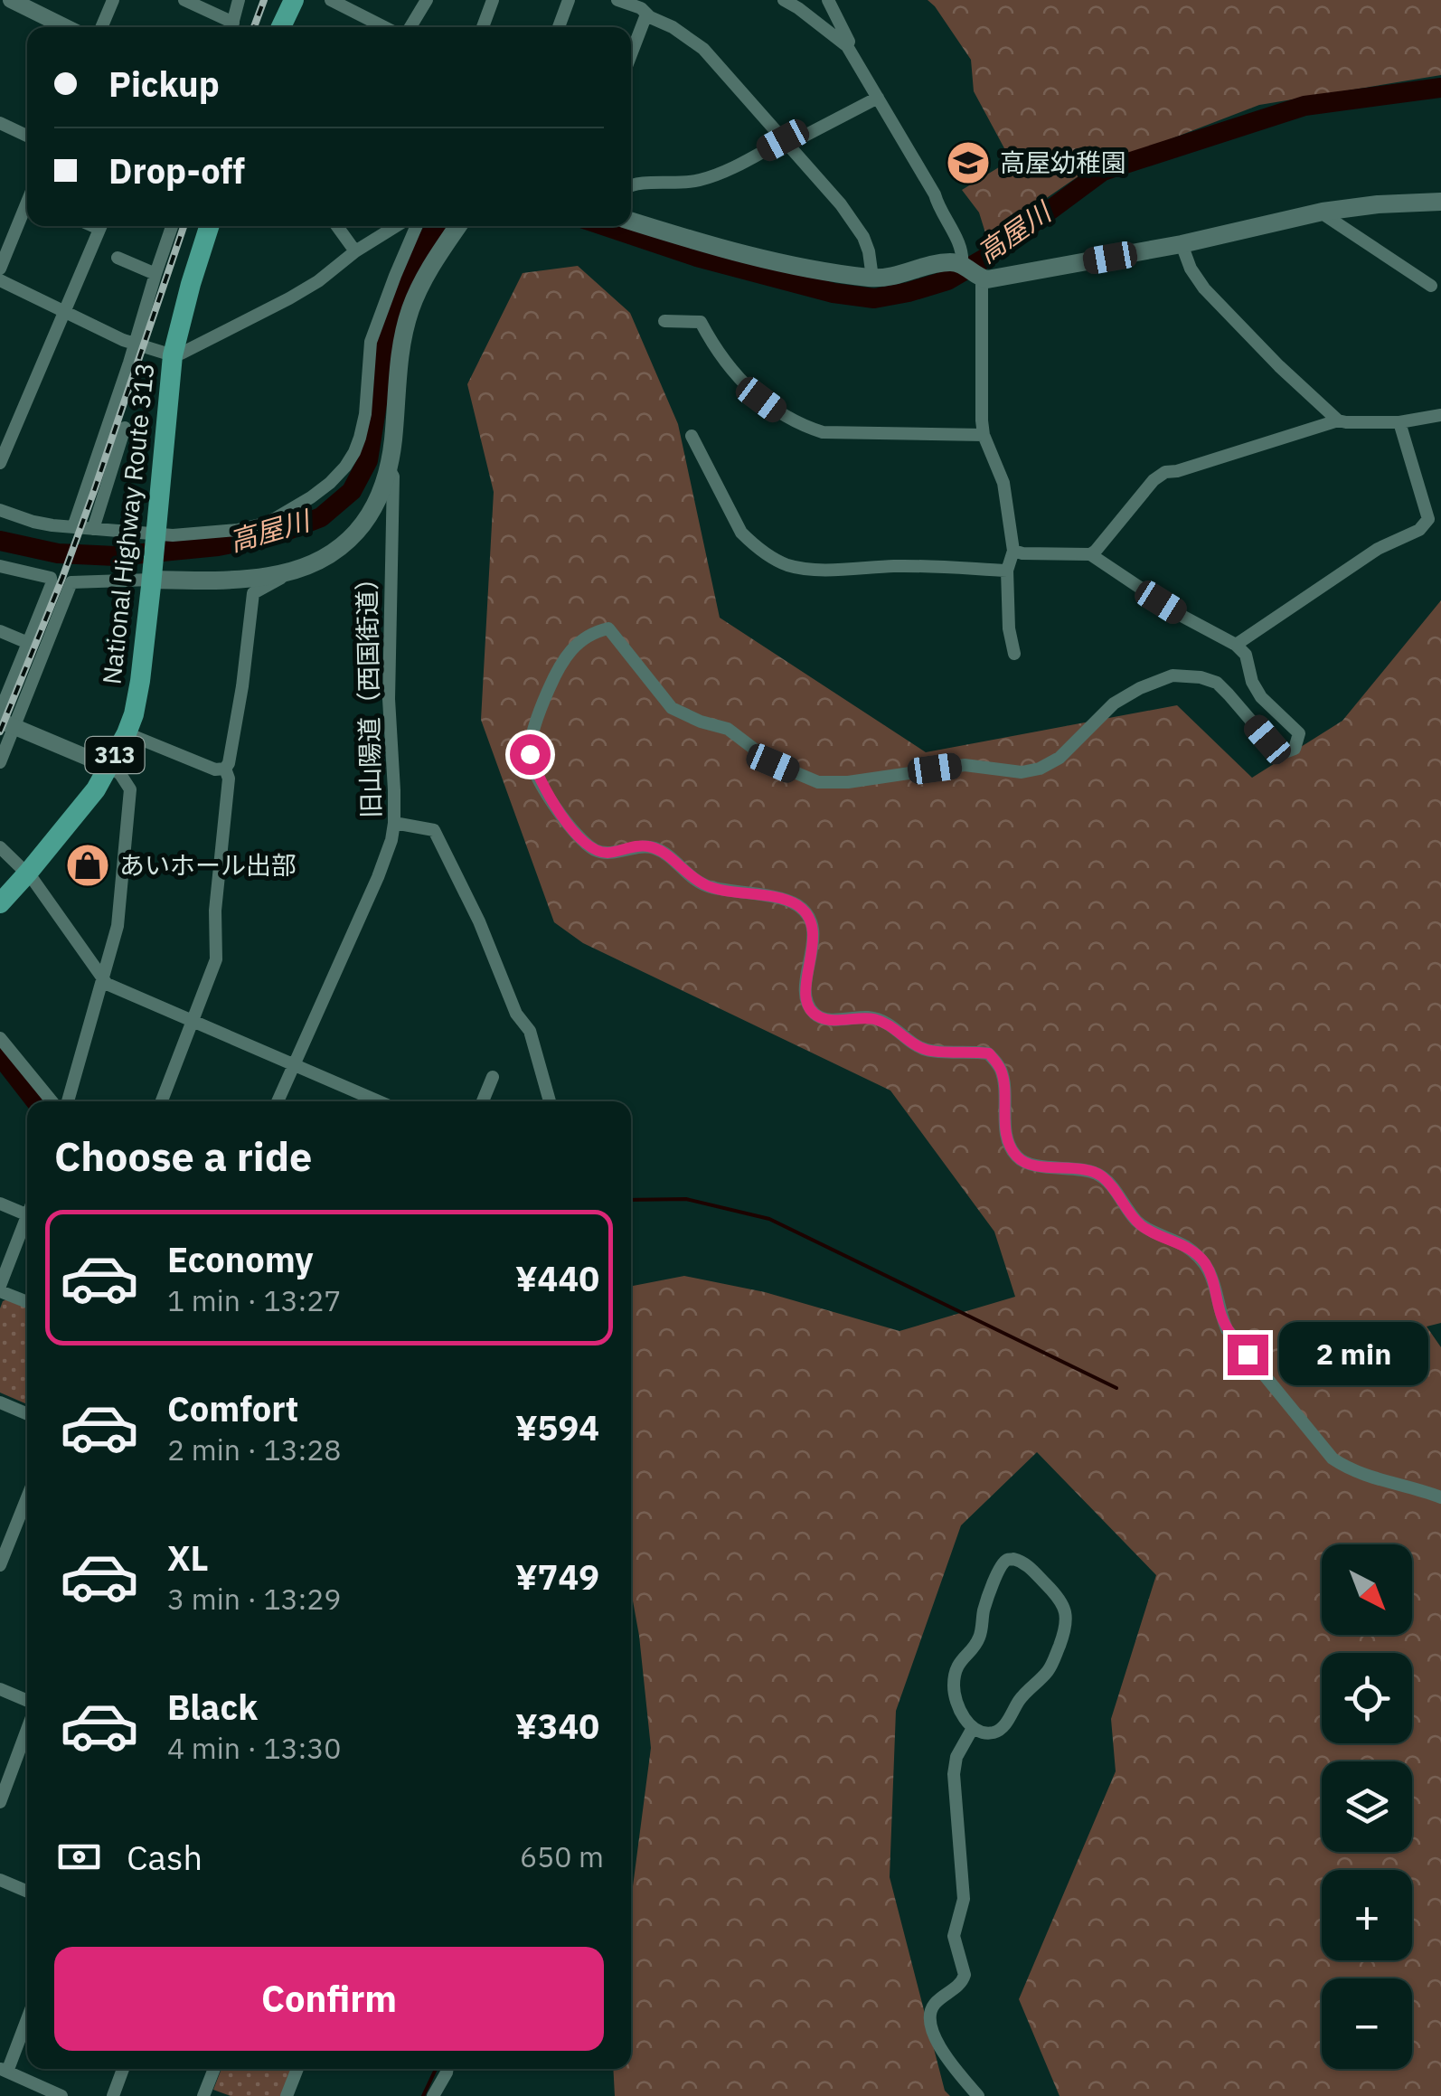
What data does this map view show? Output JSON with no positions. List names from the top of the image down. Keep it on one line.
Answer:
{"streets":{"highway":["National Highway Route 313","313"],"street":["旧山陽道（西国街道）"]},"water":["高屋川"],"places":{"school or university":["高屋幼稚園"],"shop":["あいホール出部"]},"north":"bottom right","page":{"banner":["Pickup","Drop-off"],"heading":"Choose a ride","list":[{"name":"Economy","note":"1 min · 13:27","value":"¥440"},{"name":"Comfort","note":"2 min · 13:28","value":"¥594"},{"name":"XL","note":"3 min · 13:29","value":"¥749"},{"name":"Black","note":"4 min · 13:30","value":"¥340"}],"bubble":"2 min","map_buttons":["+","−"],"pay":["Cash","650 m"],"buttons":"Confirm"}}
